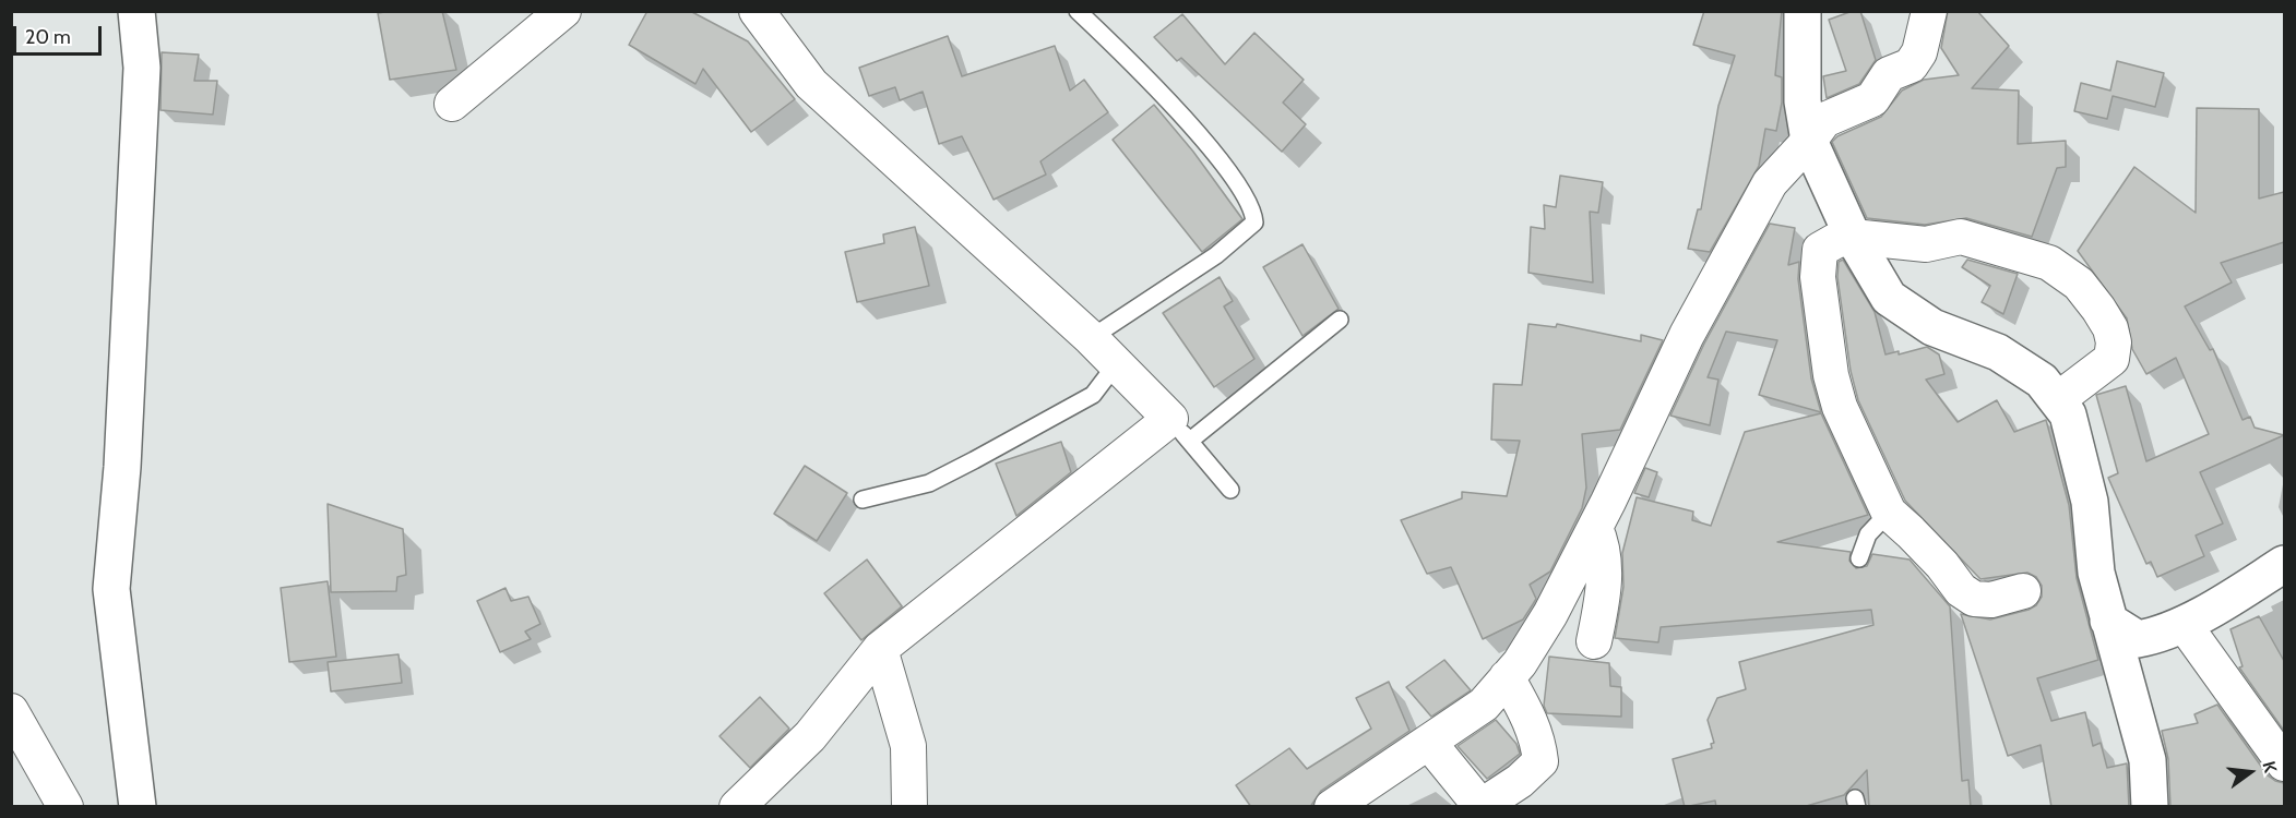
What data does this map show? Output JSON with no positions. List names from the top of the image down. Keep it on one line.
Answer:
{"scale_bar":"20 m","north":"right"}
